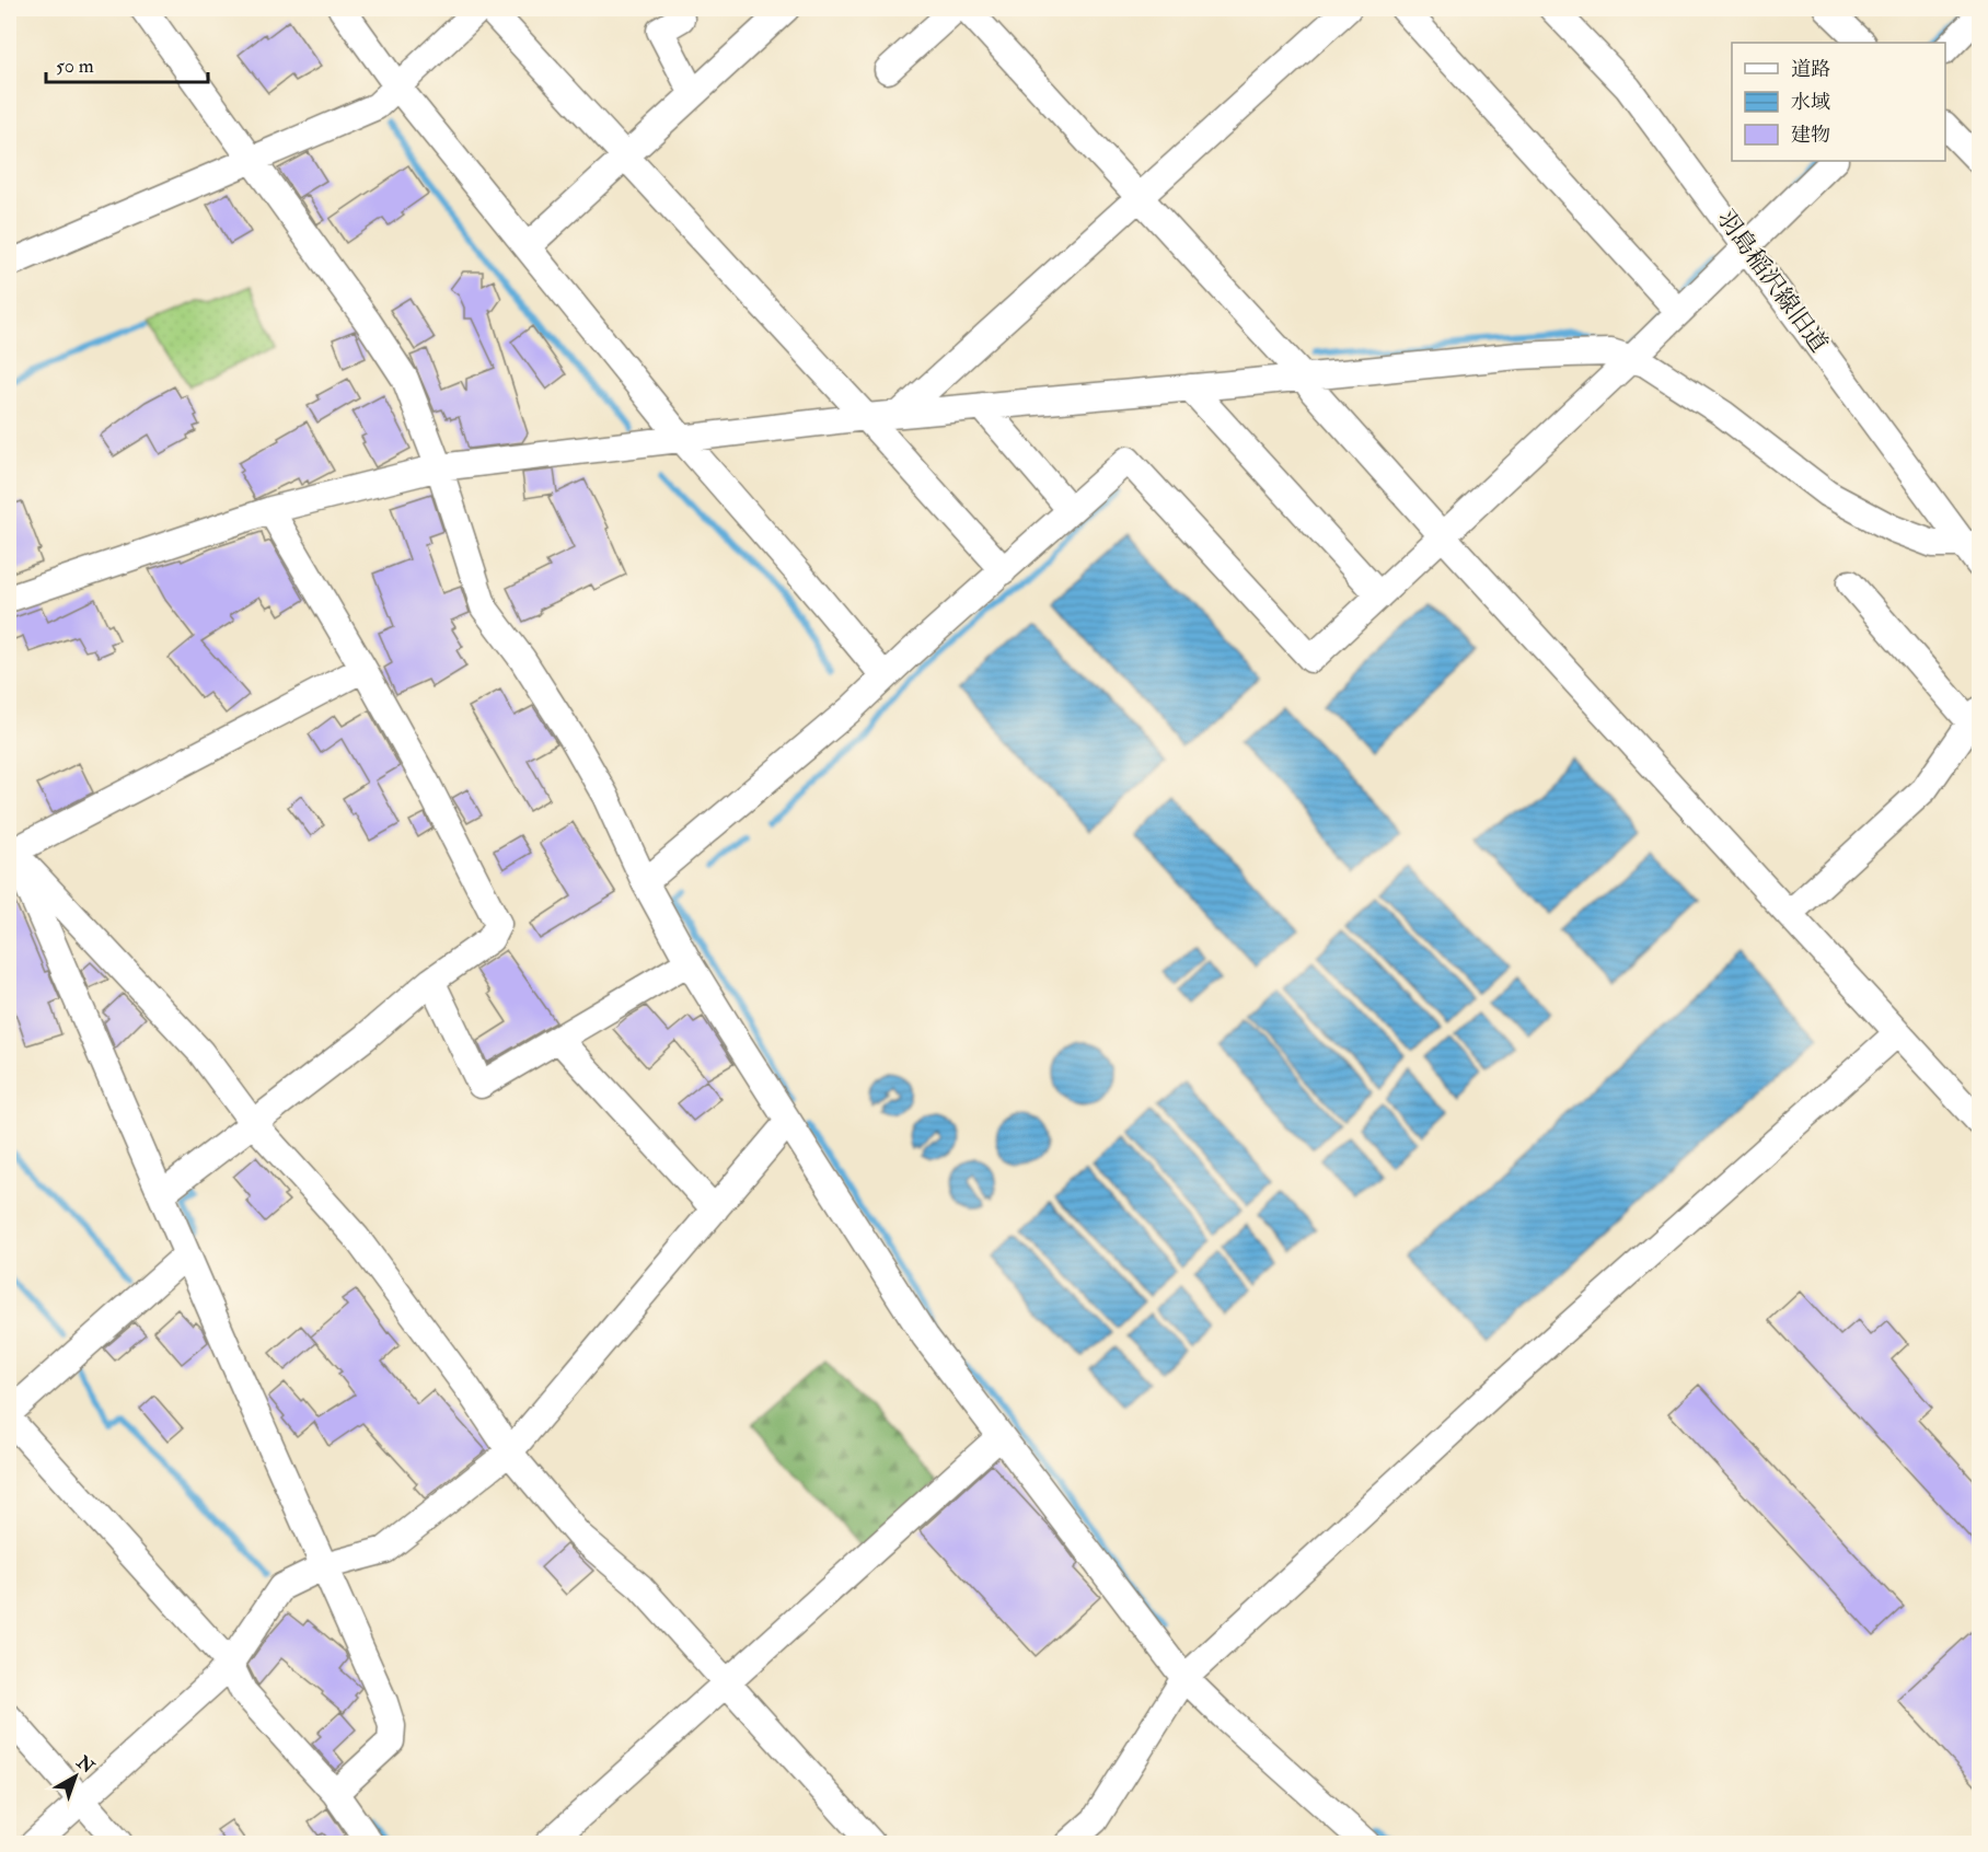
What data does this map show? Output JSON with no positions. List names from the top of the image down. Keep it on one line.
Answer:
{"streets":{"street":["羽島稲沢線旧道"]},"legend":["道路","水域","建物"],"scale_bar":"50 m","north":"top right"}
